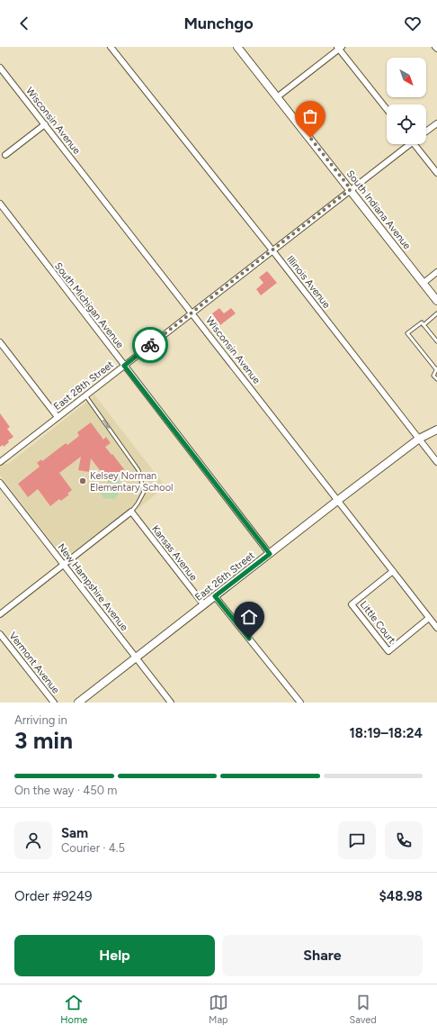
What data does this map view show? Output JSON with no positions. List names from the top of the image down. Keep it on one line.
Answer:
{"streets":{"street":["Wisconsin Avenue","South Indiana Avenue","Illinois Avenue","South Michigan Avenue","East 28th Street","Kansas Avenue","East 26th Street","New Hampshire Avenue","Little Court","Vermont Avenue"]},"crossings":[["Wisconsin Avenue","East 28th Street"],["Wisconsin Avenue","East 26th Street"],["Wisconsin Avenue","Little Court"],["South Indiana Avenue","East 28th Street"],["Illinois Avenue","East 28th Street"],["Illinois Avenue","East 26th Street"],["South Michigan Avenue","East 28th Street"],["South Michigan Avenue","East 26th Street"],["Kansas Avenue","East 26th Street"],["East 26th Street","New Hampshire Avenue"]],"places":["Kelsey Norman Elementary School"],"north":"bottom right","page":{"header":"Munchgo","heading":["3 min","Arriving in","18:19–18:24"],"panel":["Sam","Courier · 4.5","Order #9249","$48.98"],"bar":"On the way · 450 m","buttons":["Help","Share"],"tabs":["Home","Map","Saved"]}}
